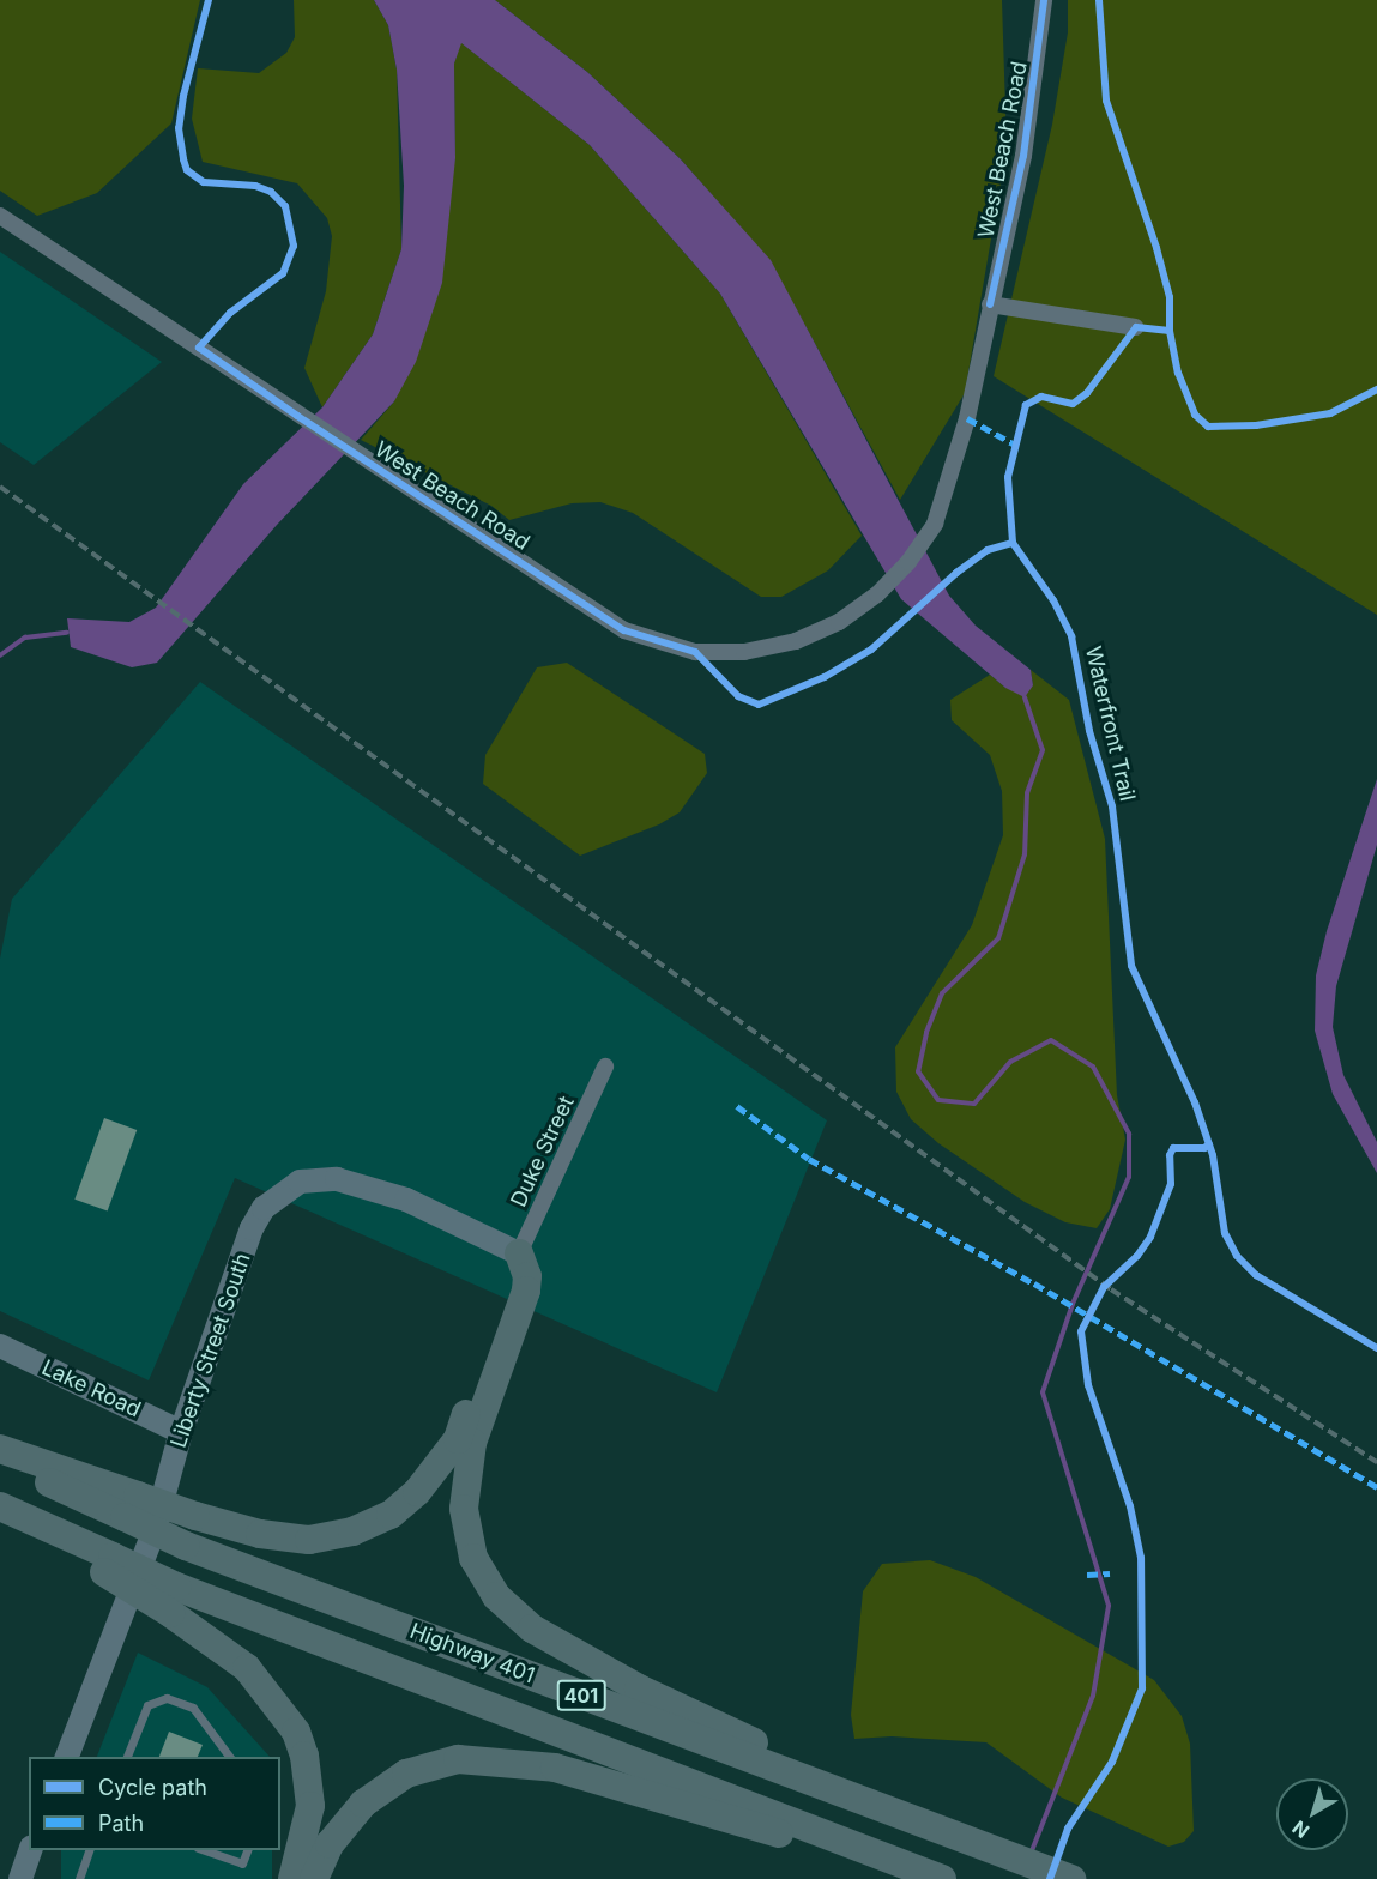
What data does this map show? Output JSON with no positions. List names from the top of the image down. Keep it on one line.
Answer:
{"streets":{"highway":["Highway 401","401"],"main road":["Liberty Street South","Lake Road"],"street":["West Beach Road","Duke Street"],"cycle path":["Waterfront Trail"]},"crossings":[["Duke Street","Liberty Street South"],["Liberty Street South","Lake Road"]],"legend":["Cycle path","Path"],"north":"bottom left"}
